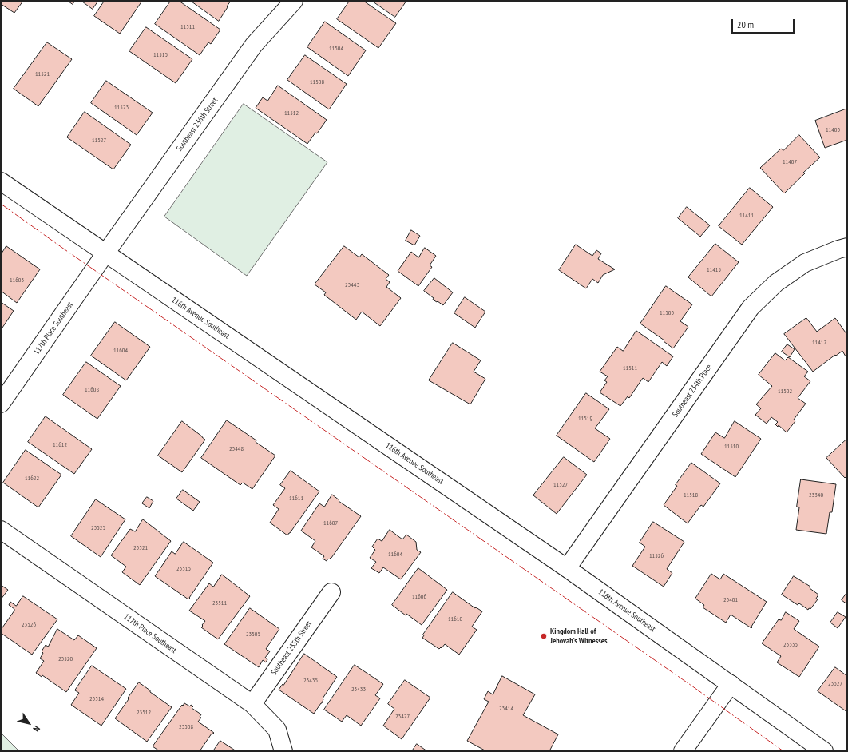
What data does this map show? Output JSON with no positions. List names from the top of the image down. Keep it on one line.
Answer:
{"streets":{"street":["Southeast 236th Street","116th Avenue Southeast","117th Place Southeast","Southeast 234th Place","Southeast 235th Street"]},"crossings":[["Southeast 236th Street","116th Avenue Southeast"],["Southeast 236th Street","117th Place Southeast"],["116th Avenue Southeast","117th Place Southeast"],["116th Avenue Southeast","Southeast 234th Place"],["117th Place Southeast","Southeast 235th Street"]],"places":["Kingdom Hall of Jehovah's Witnesses"],"house_numbers":["11511","11504","11515","11521","11508","11523","11512","11403","11527","11407","11411","11415","11603","23443","11503","11412","11604","11511","11608","11502","11519","11612","11510","23448","11622","11527","11518","23340","11611","11607","23525","23521","11604","11526","23515","11606","23401","23511","11610","23526","23505","23335","23520","23435","23327","23433","23514","23414","23512","23427","23508"],"scale_bar":"20 m","north":"bottom right"}
